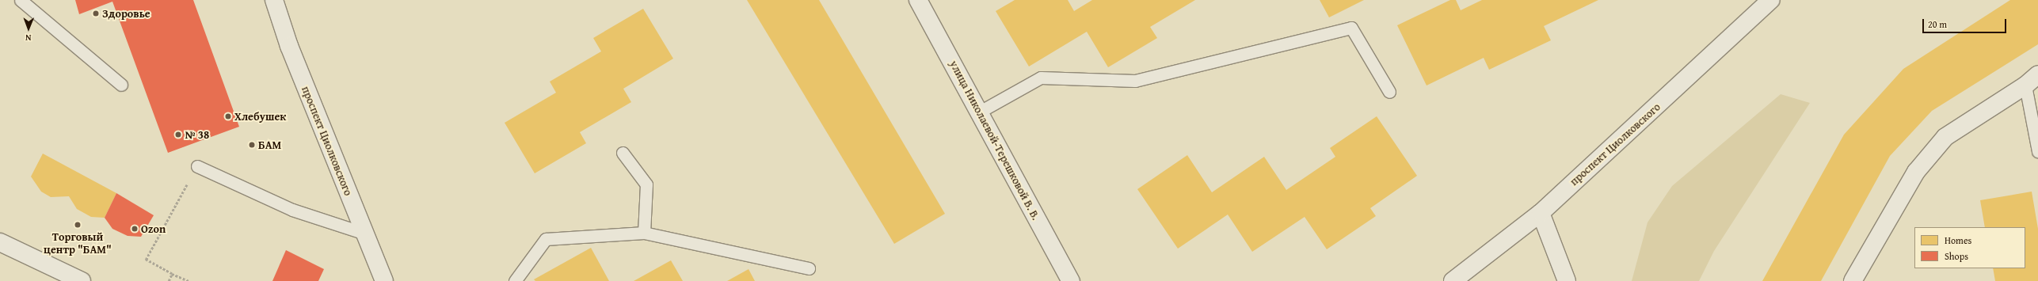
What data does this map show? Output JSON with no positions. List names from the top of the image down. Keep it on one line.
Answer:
{"streets":{"street":["улица Николаевой-Терешковой В. В.","проспект Циолковского"]},"places":["Здоровье","Хлебушек","№ 38","БАМ","Торговый центр \"БАМ\"","Ozon"],"legend":["Homes","Shops"],"scale_bar":"20 m","north":"bottom"}
